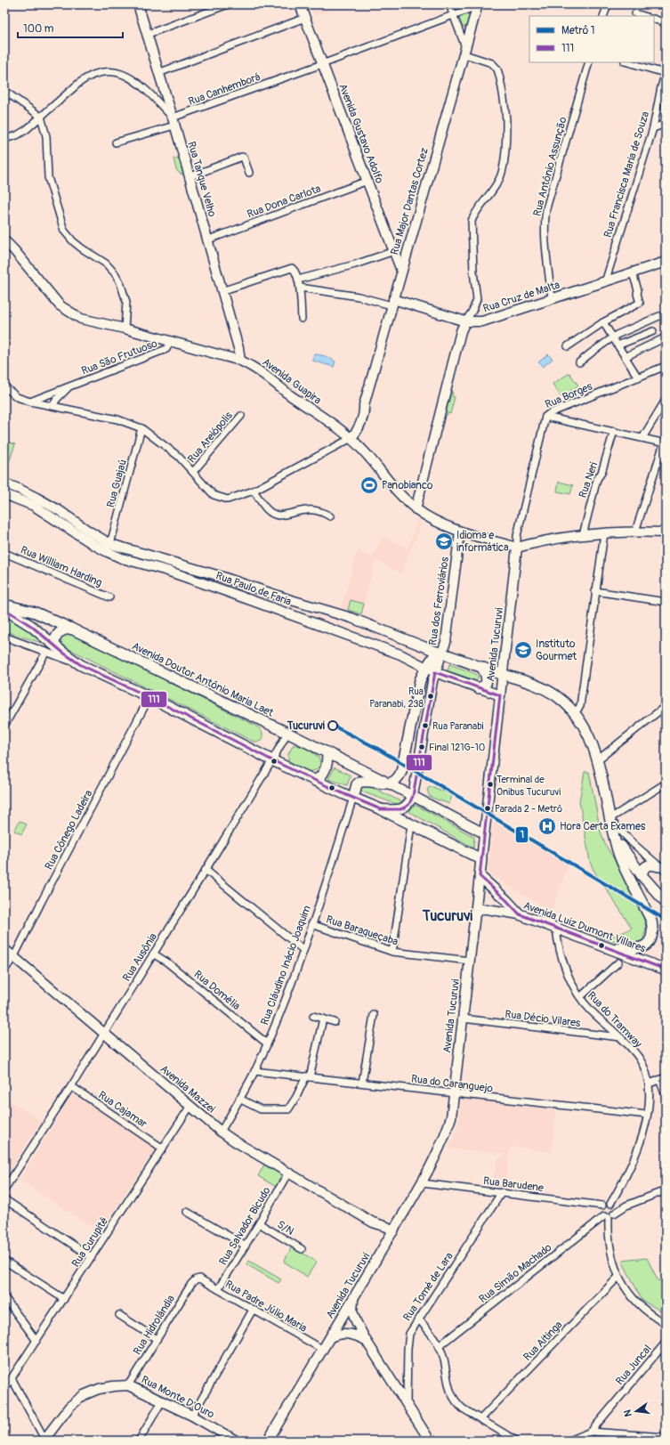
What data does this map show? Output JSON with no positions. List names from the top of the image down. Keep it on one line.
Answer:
{"streets":{"main road":["Avenida Gustavo Adolfo","Rua Tanque Velho","Rua Major Dantas Cortez","Rua Cruz de Malta","Avenida Guapira","Rua Paulo de Faria","Rua dos Ferroviários","Avenida Tucuruvi","Avenida Doutor Antônio Maria Laet","Avenida Luiz Dumont Villares","Avenida Mazzei","Rua Monte D'Ouro"],"street":["Rua Canhemborá","Rua Antônio Assunção","Rua Francisca Maria de Souza","Rua Dona Carlota","Rua São Frutuoso","Rua Borges","Rua Areiópolis","Rua Neri","Rua Guajaú","Rua William Harding","Rua Cônego Ladeira","Rua Baraqueçaba","Rua Ausônia","Rua Cláudino Inácio Joaquim","Rua Domélia","Rua Décio Vilares","Rua do Tramway","Rua do Caranguejo","Rua Cajamar","Rua Barudene","Rua Salvador Bicudo","S/N","Rua Curupitê","Rua Simão Machado","Rua Tomé de Lara","Rua Padre Júlio Maria","Rua Hidrolândia","Rua Aitinga","Rua Juncal"]},"crossings":[["Rua Canhemborá","Avenida Gustavo Adolfo"],["Rua Canhemborá","Rua Tanque Velho"],["Rua Canhemborá","Rua Major Dantas Cortez"],["Avenida Gustavo Adolfo","Rua Dona Carlota"],["Avenida Gustavo Adolfo","Rua Major Dantas Cortez"],["Rua Antônio Assunção","Rua Cruz de Malta"],["Rua Francisca Maria de Souza","Rua Cruz de Malta"],["Rua Tanque Velho","Rua Dona Carlota"],["Rua Tanque Velho","Avenida Guapira"],["Rua Major Dantas Cortez","Rua Cruz de Malta"],["Rua Major Dantas Cortez","Avenida Guapira"],["Rua São Frutuoso","Avenida Guapira"],["Avenida Guapira","Rua Borges"],["Avenida Guapira","Rua dos Ferroviários"],["Avenida Guapira","Avenida Tucuruvi"],["Rua Borges","Avenida Tucuruvi"],["Rua Guajaú","Rua Paulo de Faria"],["Rua Paulo de Faria","Rua dos Ferroviários"],["Rua Paulo de Faria","Avenida Tucuruvi"],["Avenida Tucuruvi","Avenida Doutor Antônio Maria Laet"],["Avenida Tucuruvi","Avenida Luiz Dumont Villares"],["Avenida Tucuruvi","Rua Baraqueçaba"],["Avenida Tucuruvi","Rua Décio Vilares"],["Avenida Tucuruvi","Rua do Caranguejo"],["Avenida Tucuruvi","Avenida Mazzei"],["Avenida Tucuruvi","Rua Barudene"],["Avenida Tucuruvi","Rua Padre Júlio Maria"],["Avenida Doutor Antônio Maria Laet","Rua Ausônia"],["Avenida Doutor Antônio Maria Laet","Rua Cláudino Inácio Joaquim"],["Rua Cônego Ladeira","Avenida Mazzei"],["Avenida Luiz Dumont Villares","Rua do Tramway"],["Rua Baraqueçaba","Rua Cláudino Inácio Joaquim"],["Rua Ausônia","Rua Domélia"],["Rua Ausônia","Avenida Mazzei"],["Rua Ausônia","Rua Cajamar"],["Rua Cláudino Inácio Joaquim","Rua Domélia"],["Rua Cláudino Inácio Joaquim","Rua do Caranguejo"],["Rua Cláudino Inácio Joaquim","Avenida Mazzei"],["Rua Décio Vilares","Rua do Tramway"],["Rua do Tramway","Rua do Caranguejo"],["Rua do Tramway","Rua Barudene"],["Rua do Tramway","Rua Simão Machado"],["Avenida Mazzei","Rua Salvador Bicudo"],["Avenida Mazzei","Rua Curupitê"],["Rua Cajamar","Rua Curupitê"],["Rua Barudene","Rua Simão Machado"],["Rua Barudene","Rua Tomé de Lara"],["Rua Salvador Bicudo","S/N"],["Rua Salvador Bicudo","Rua Padre Júlio Maria"],["Rua Padre Júlio Maria","Rua Hidrolândia"],["Rua Hidrolândia","Rua Monte D'Ouro"]],"districts":["Tucuruvi"],"places":{"sports":["Panobianco"],"school or university":["Idioma e informática","Instituto Gourmet"],"other":["Rua Paranabi, 238","Tucuruvi","Rua Paranabi","Final 121G-10","Terminal de Onibus Tucuruvi","Parada 2 - Metrô"],"hospital":["Hora Certa Exames"]},"lines":["transit line 111","metro line 1"],"legend":["Metrô 1","111"],"scale_bar":"100 m","north":"left"}
